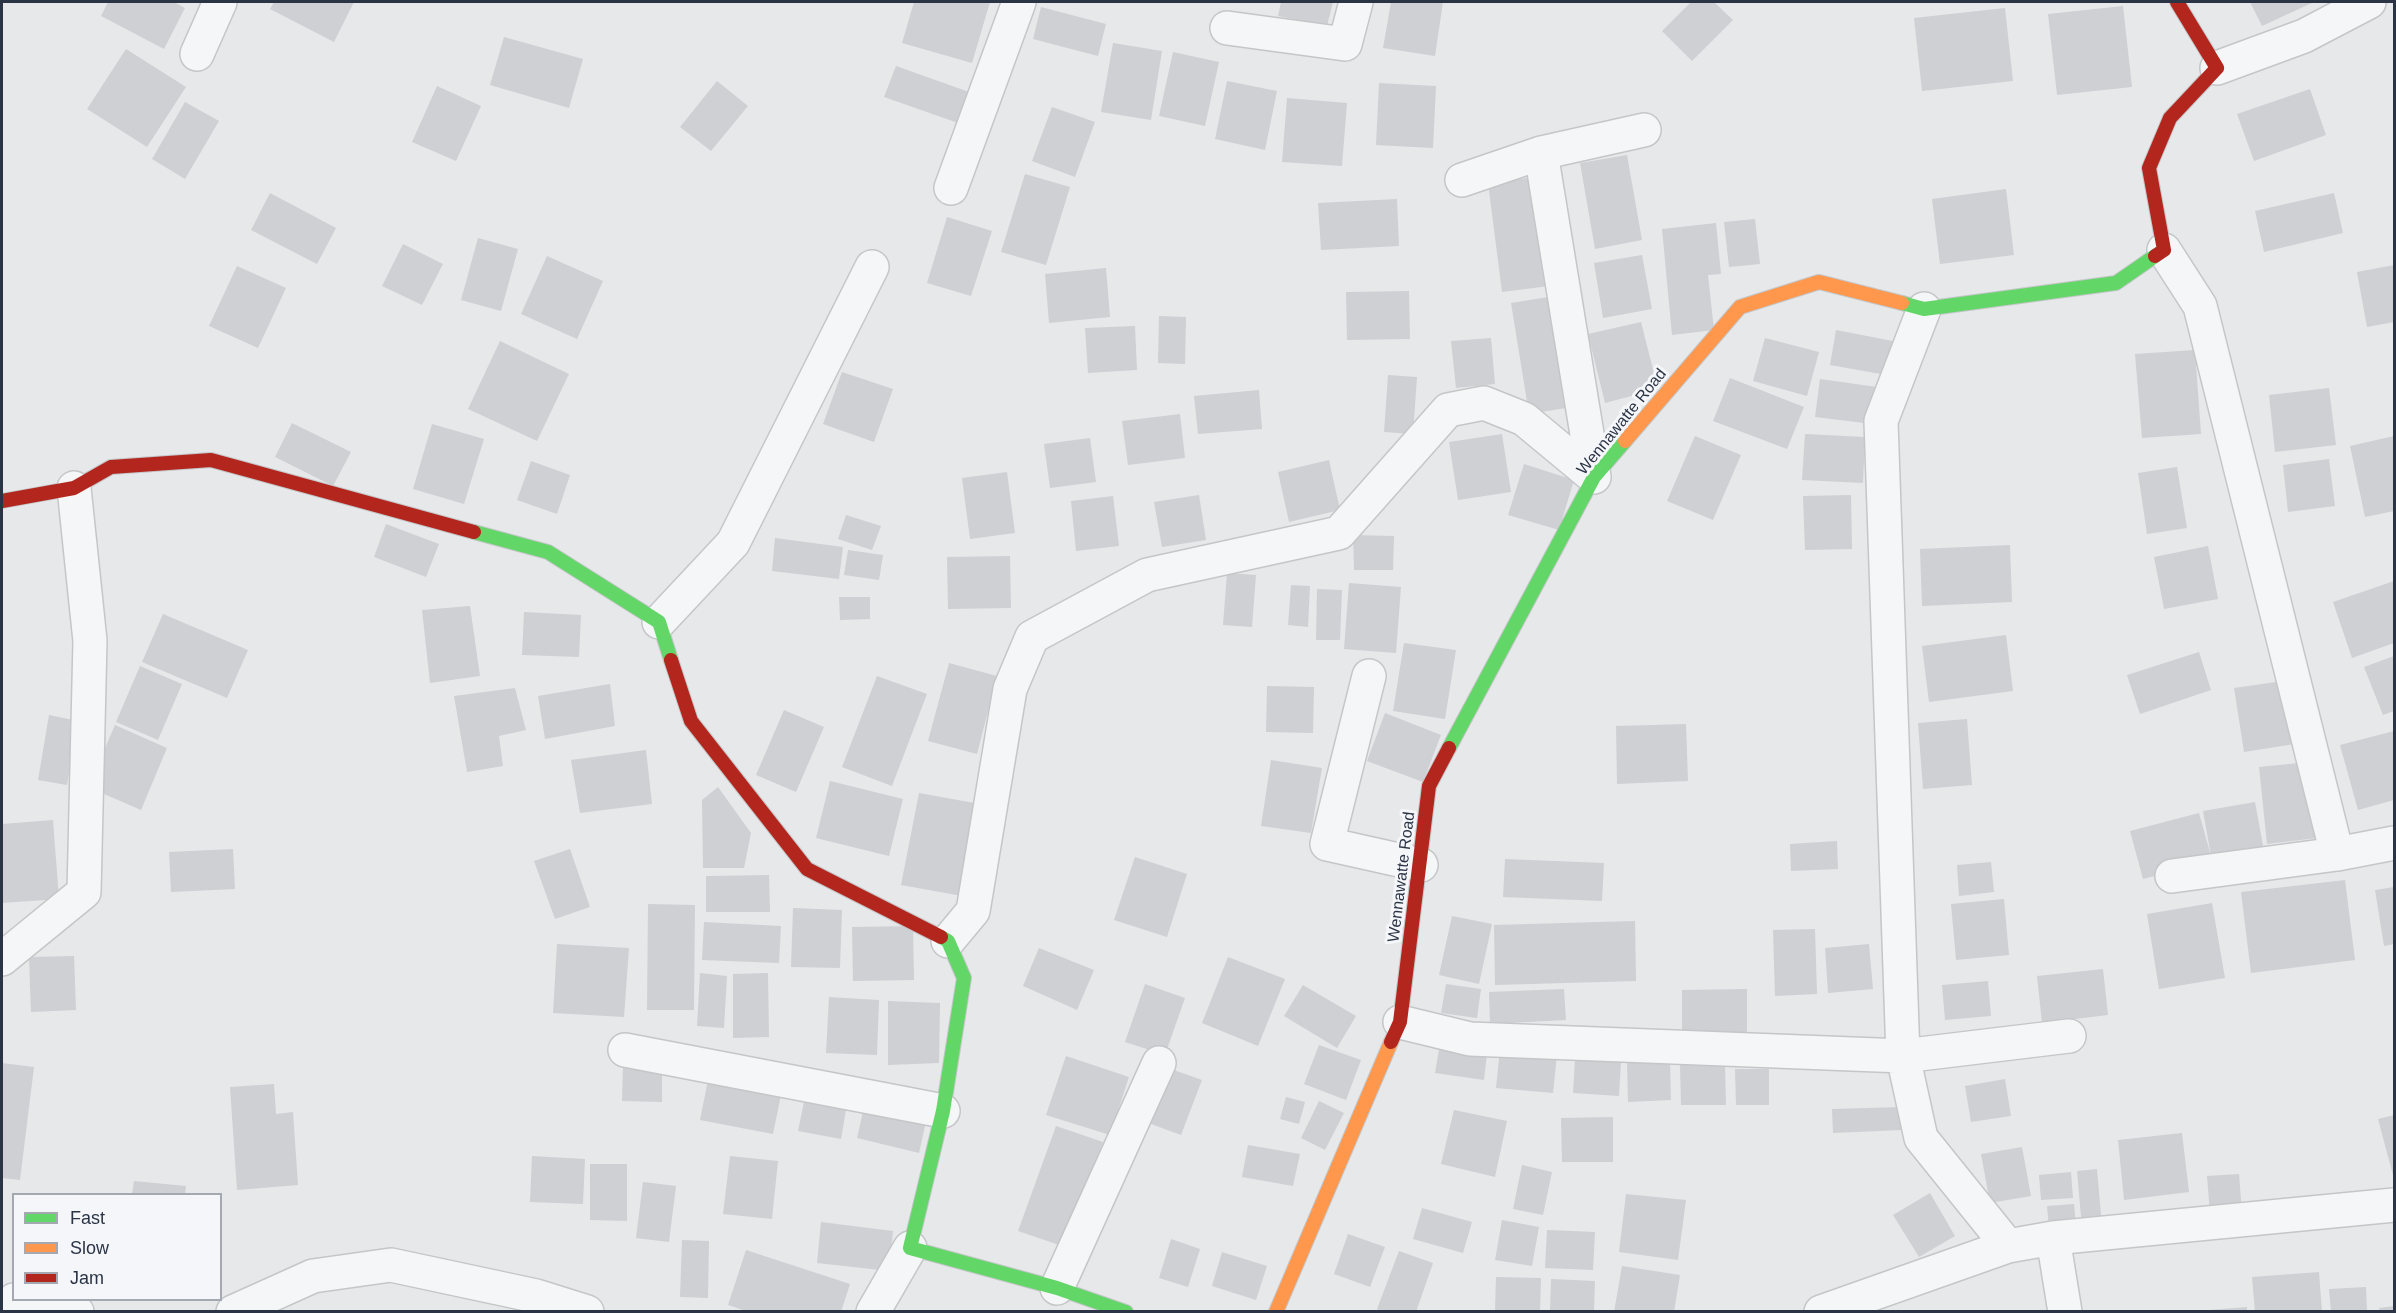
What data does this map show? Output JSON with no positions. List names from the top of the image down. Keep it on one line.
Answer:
{"streets":{"street":["Wennawatte Road"]},"legend":["Fast","Slow","Jam"]}
